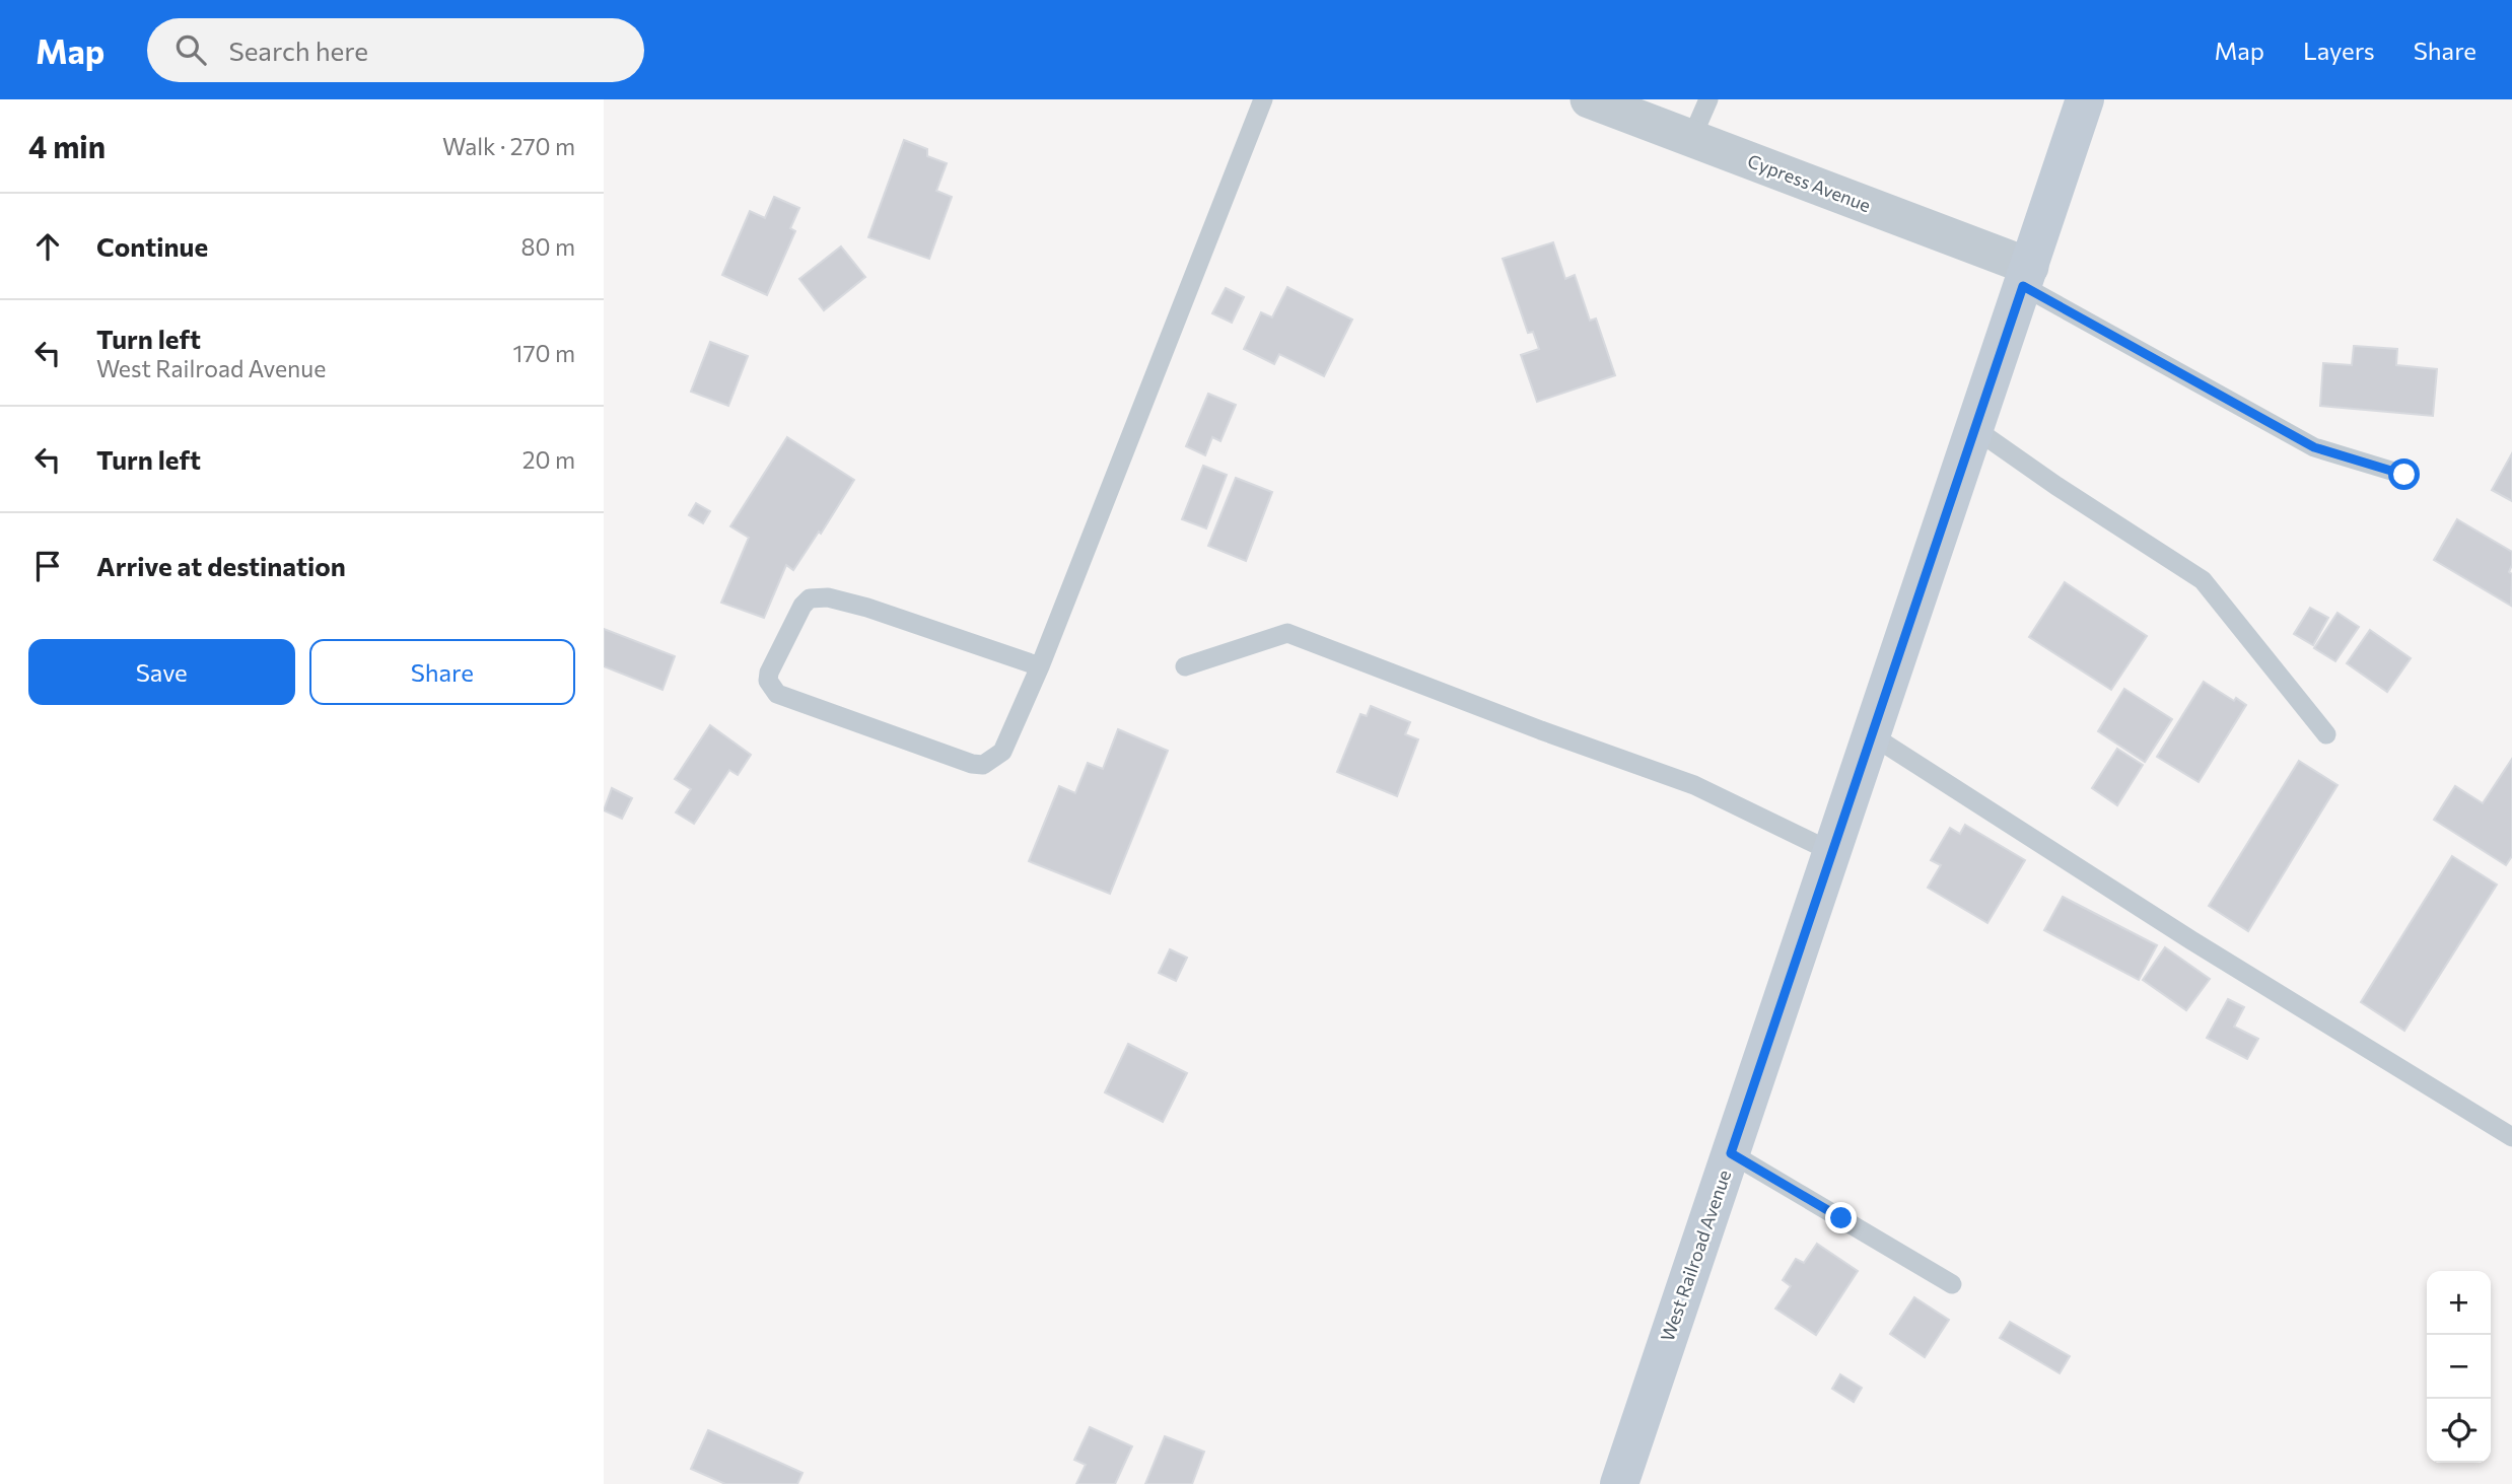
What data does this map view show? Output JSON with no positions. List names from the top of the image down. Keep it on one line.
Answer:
{"streets":{"main road":["West Railroad Avenue"],"street":["Cypress Avenue"]},"crossings":[["Cypress Avenue","West Railroad Avenue"]],"page":{"header":"Map","search":"Search here","nav":["Map","Layers","Share"],"heading":["4 min","Walk · 270 m"],"list":[["Continue","80 m"],["Turn left","West Railroad Avenue","170 m"],["Turn left","20 m"],"Arrive at destination"],"buttons":["Save","Share"],"map_buttons":["+","−"]}}
